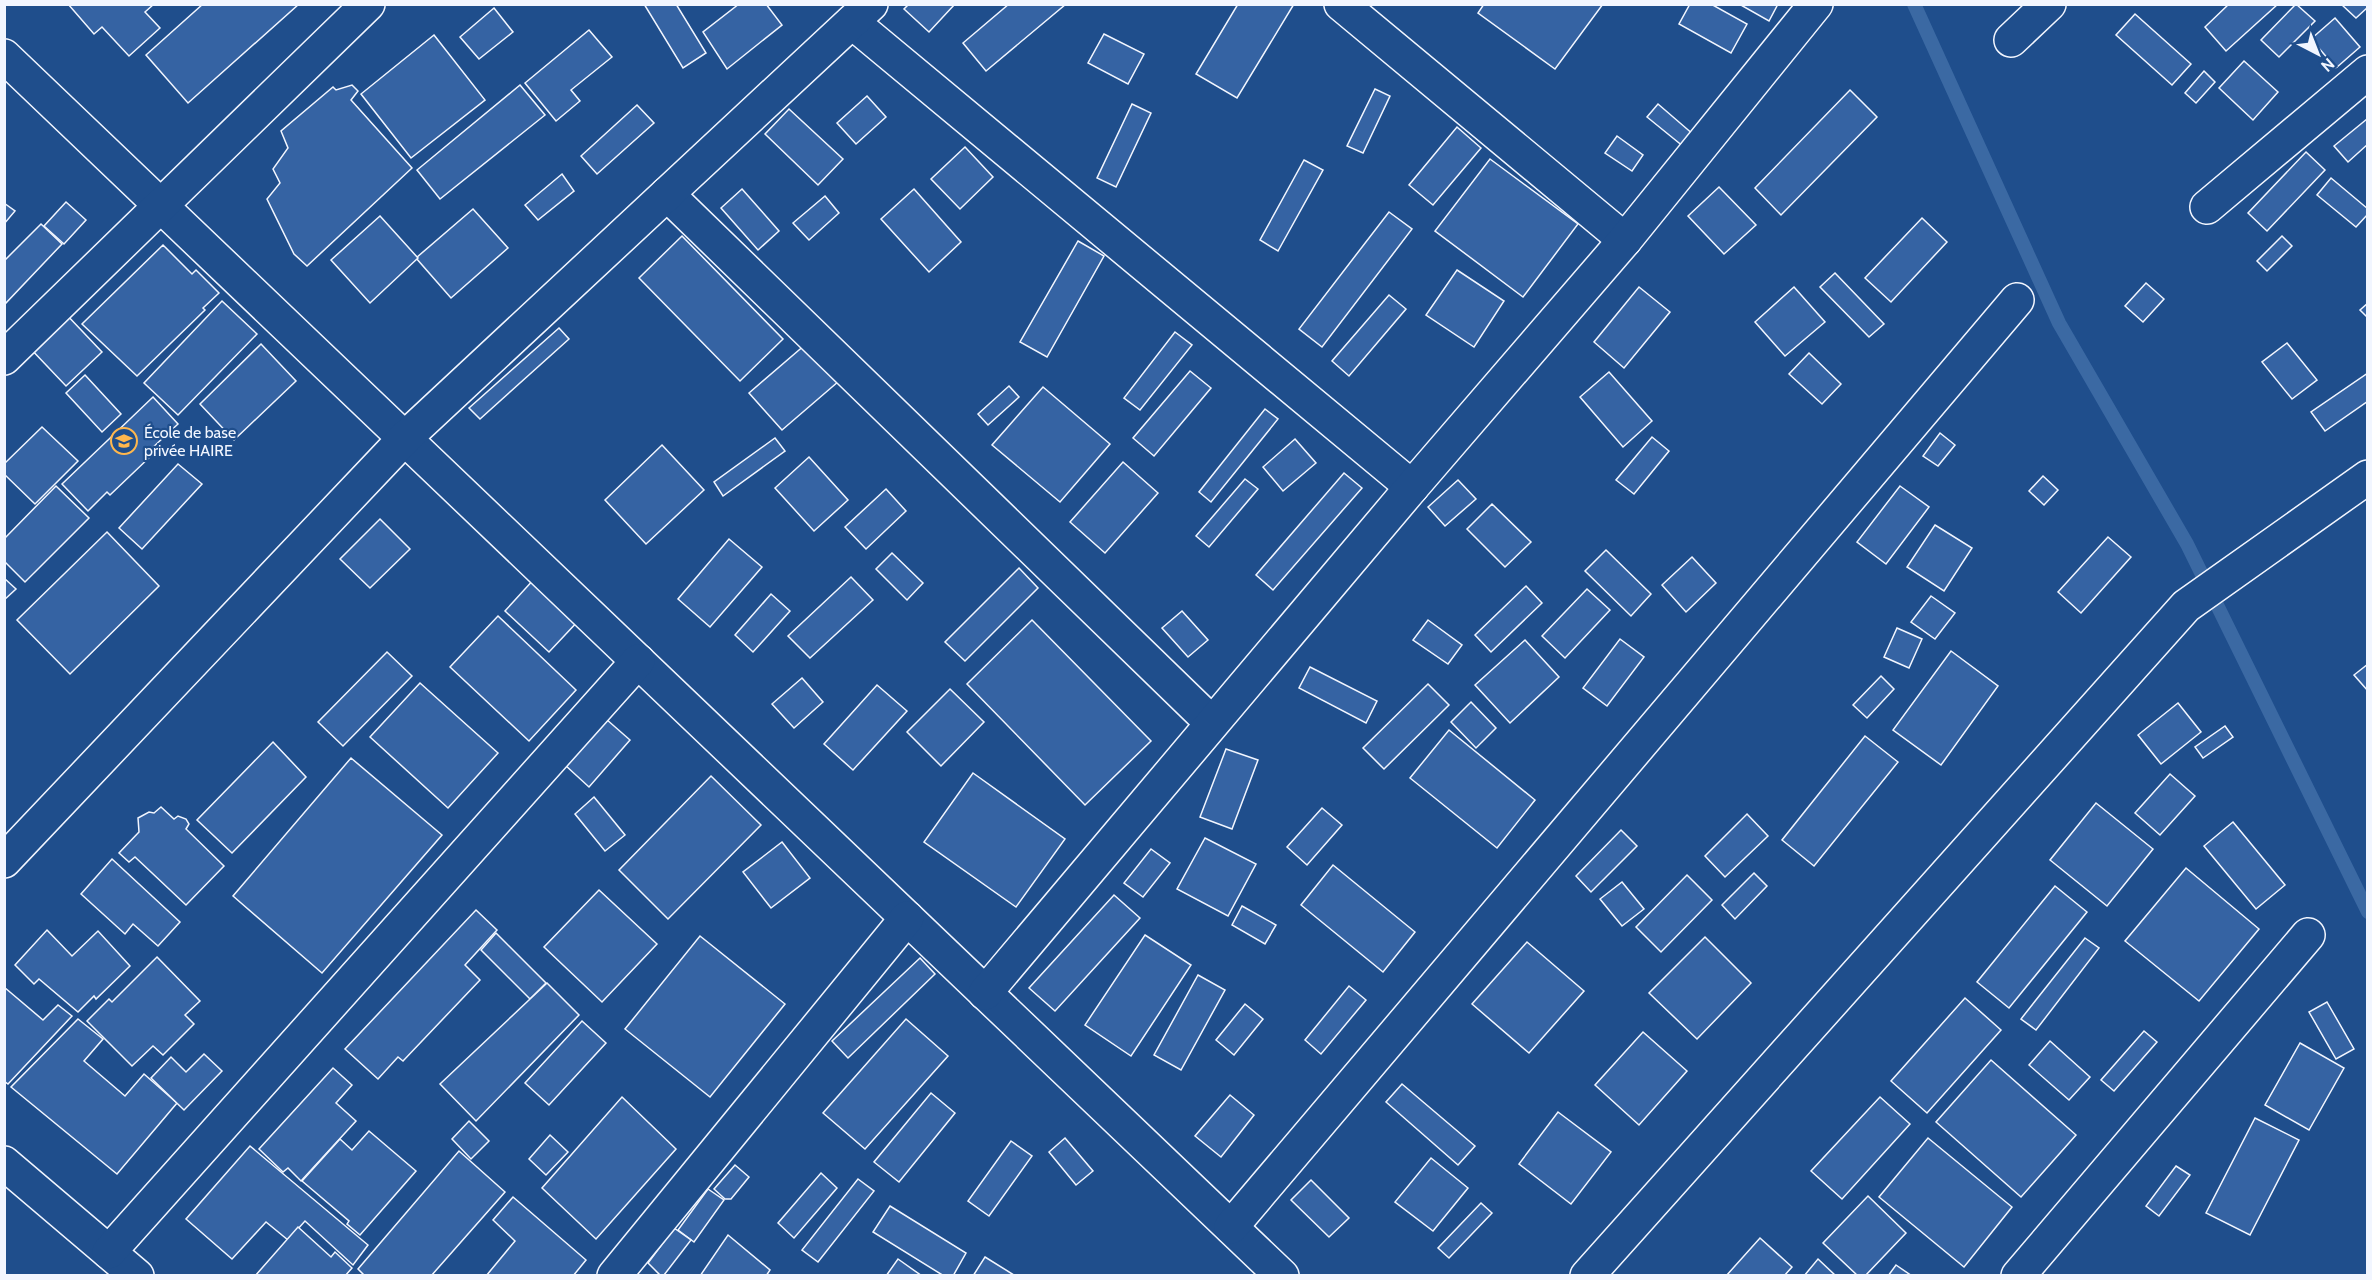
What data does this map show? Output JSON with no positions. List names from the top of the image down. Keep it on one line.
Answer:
{"places":{"school or university":["École de base privée HAIRE"]},"north":"bottom right"}
